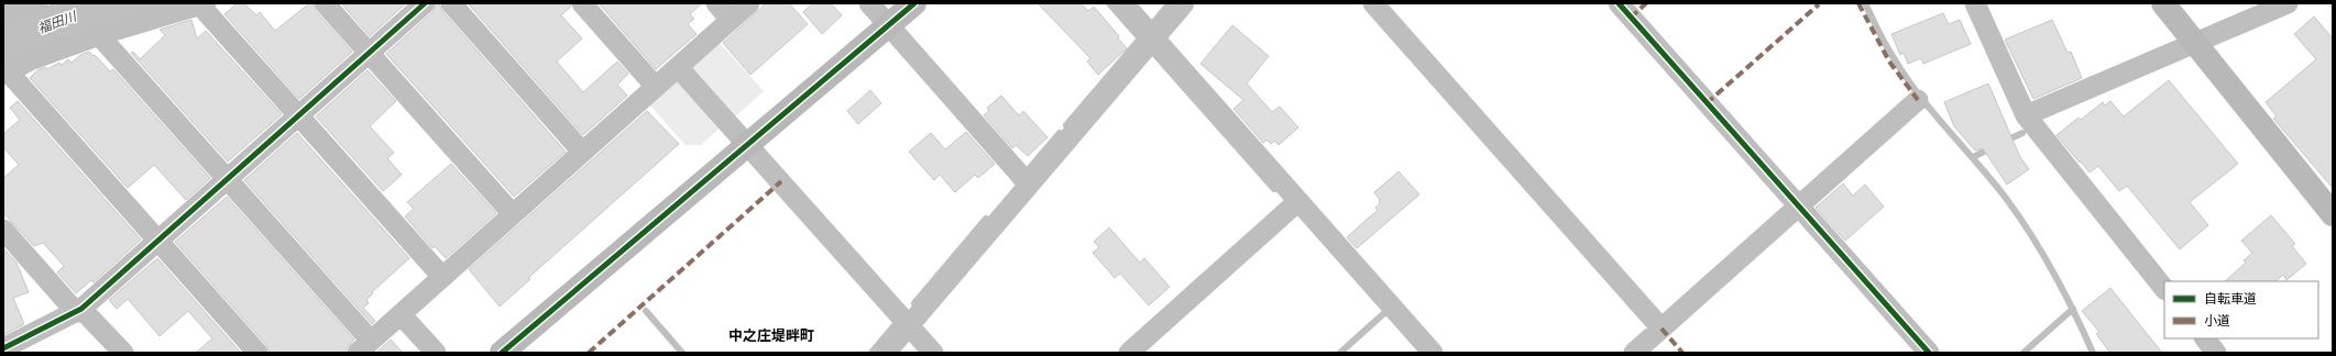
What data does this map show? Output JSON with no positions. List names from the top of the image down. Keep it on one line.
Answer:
{"districts":["中之庄堤畔町"],"water":["福田川"],"legend":["自転車道","小道"]}
